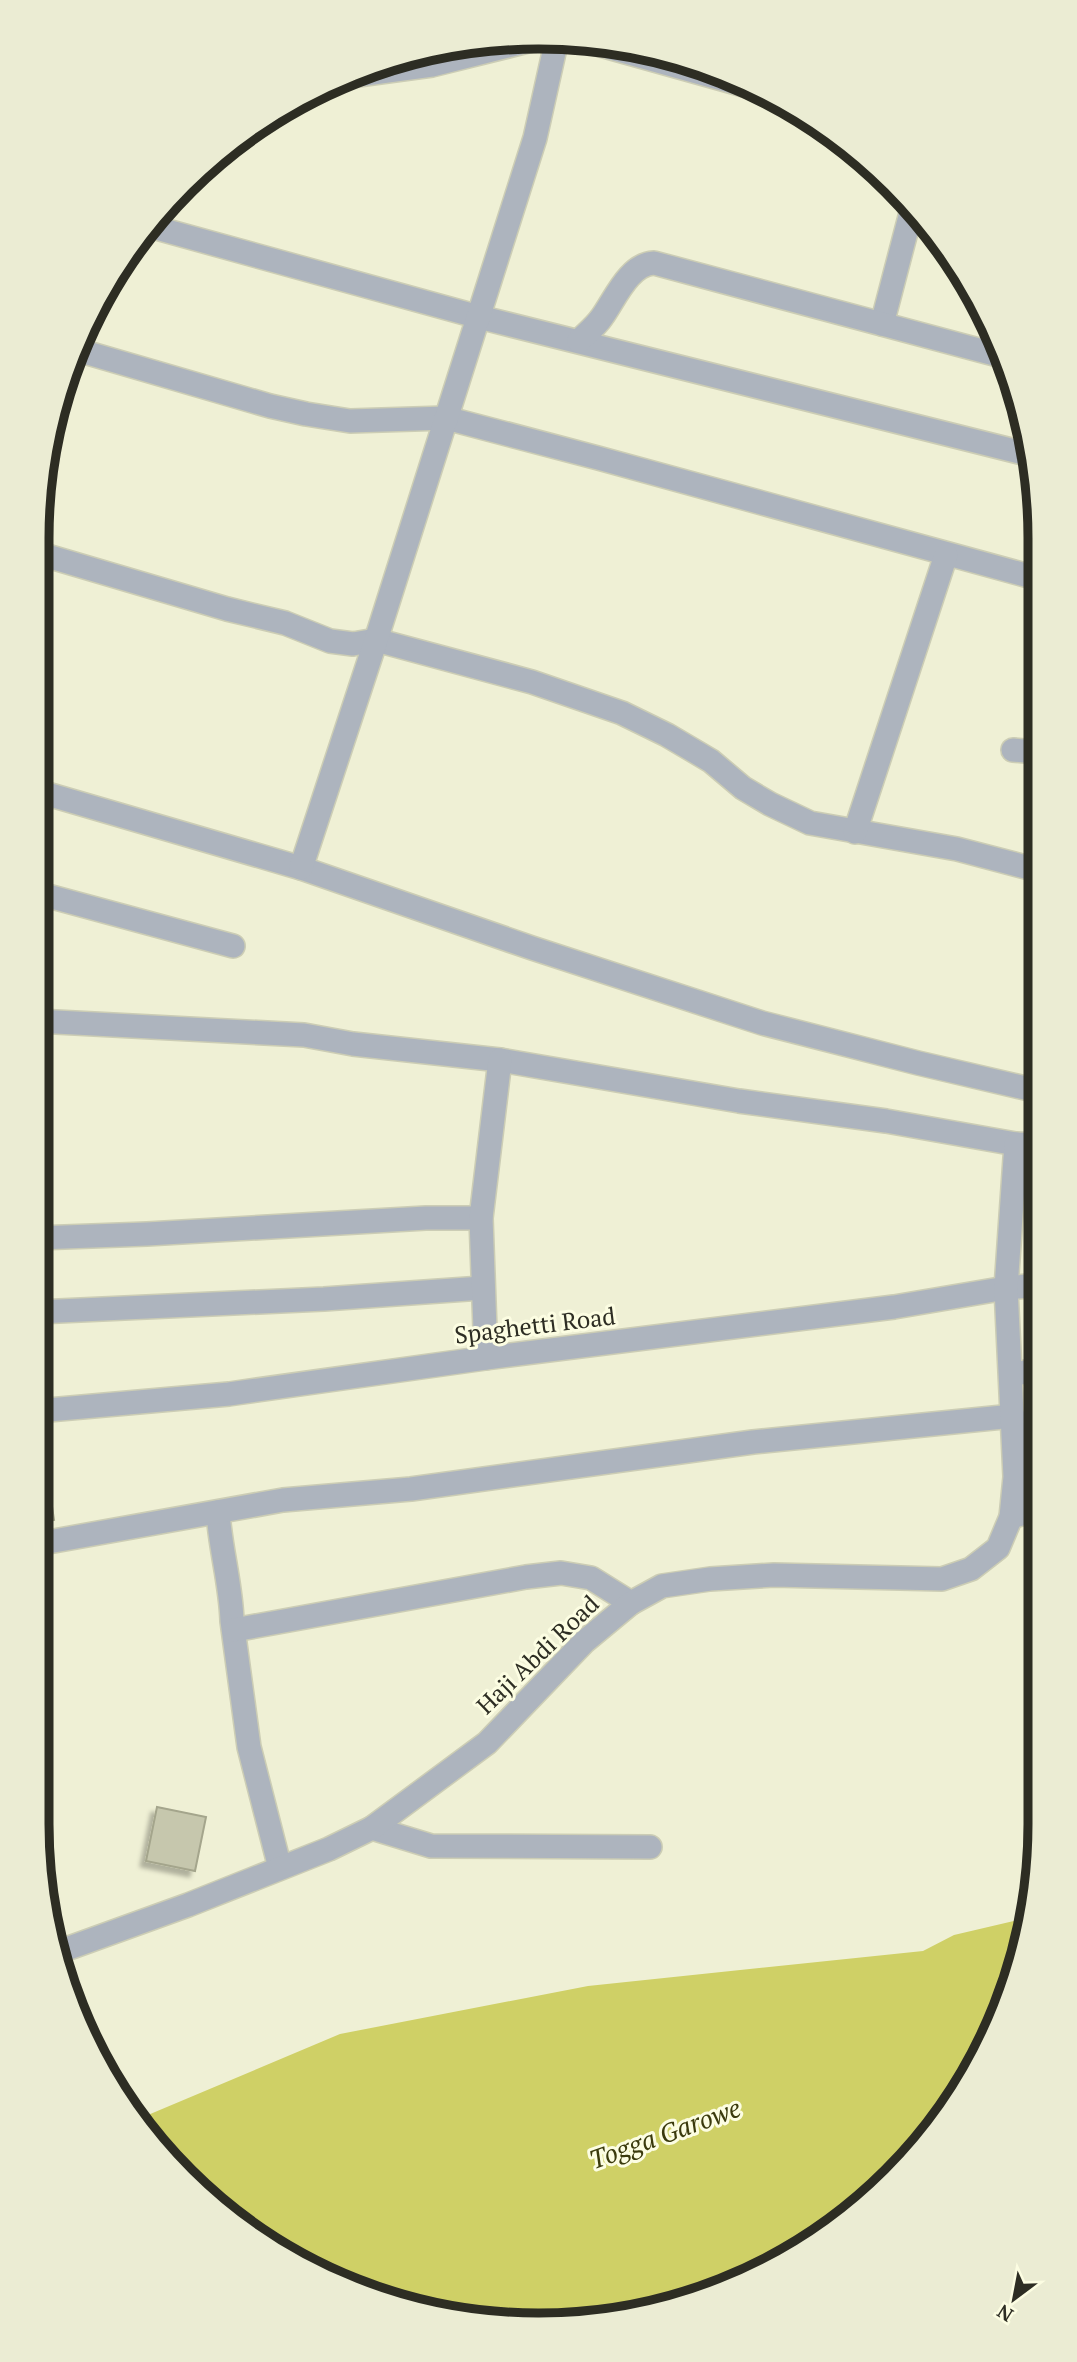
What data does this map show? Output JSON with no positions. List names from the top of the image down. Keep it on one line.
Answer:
{"streets":{"street":["Spaghetti Road","Haji Abdi Road"]},"crossings":[["Spaghetti Road","Haji Abdi Road"]],"water":["Togga Garowe"],"north":"bottom left"}
